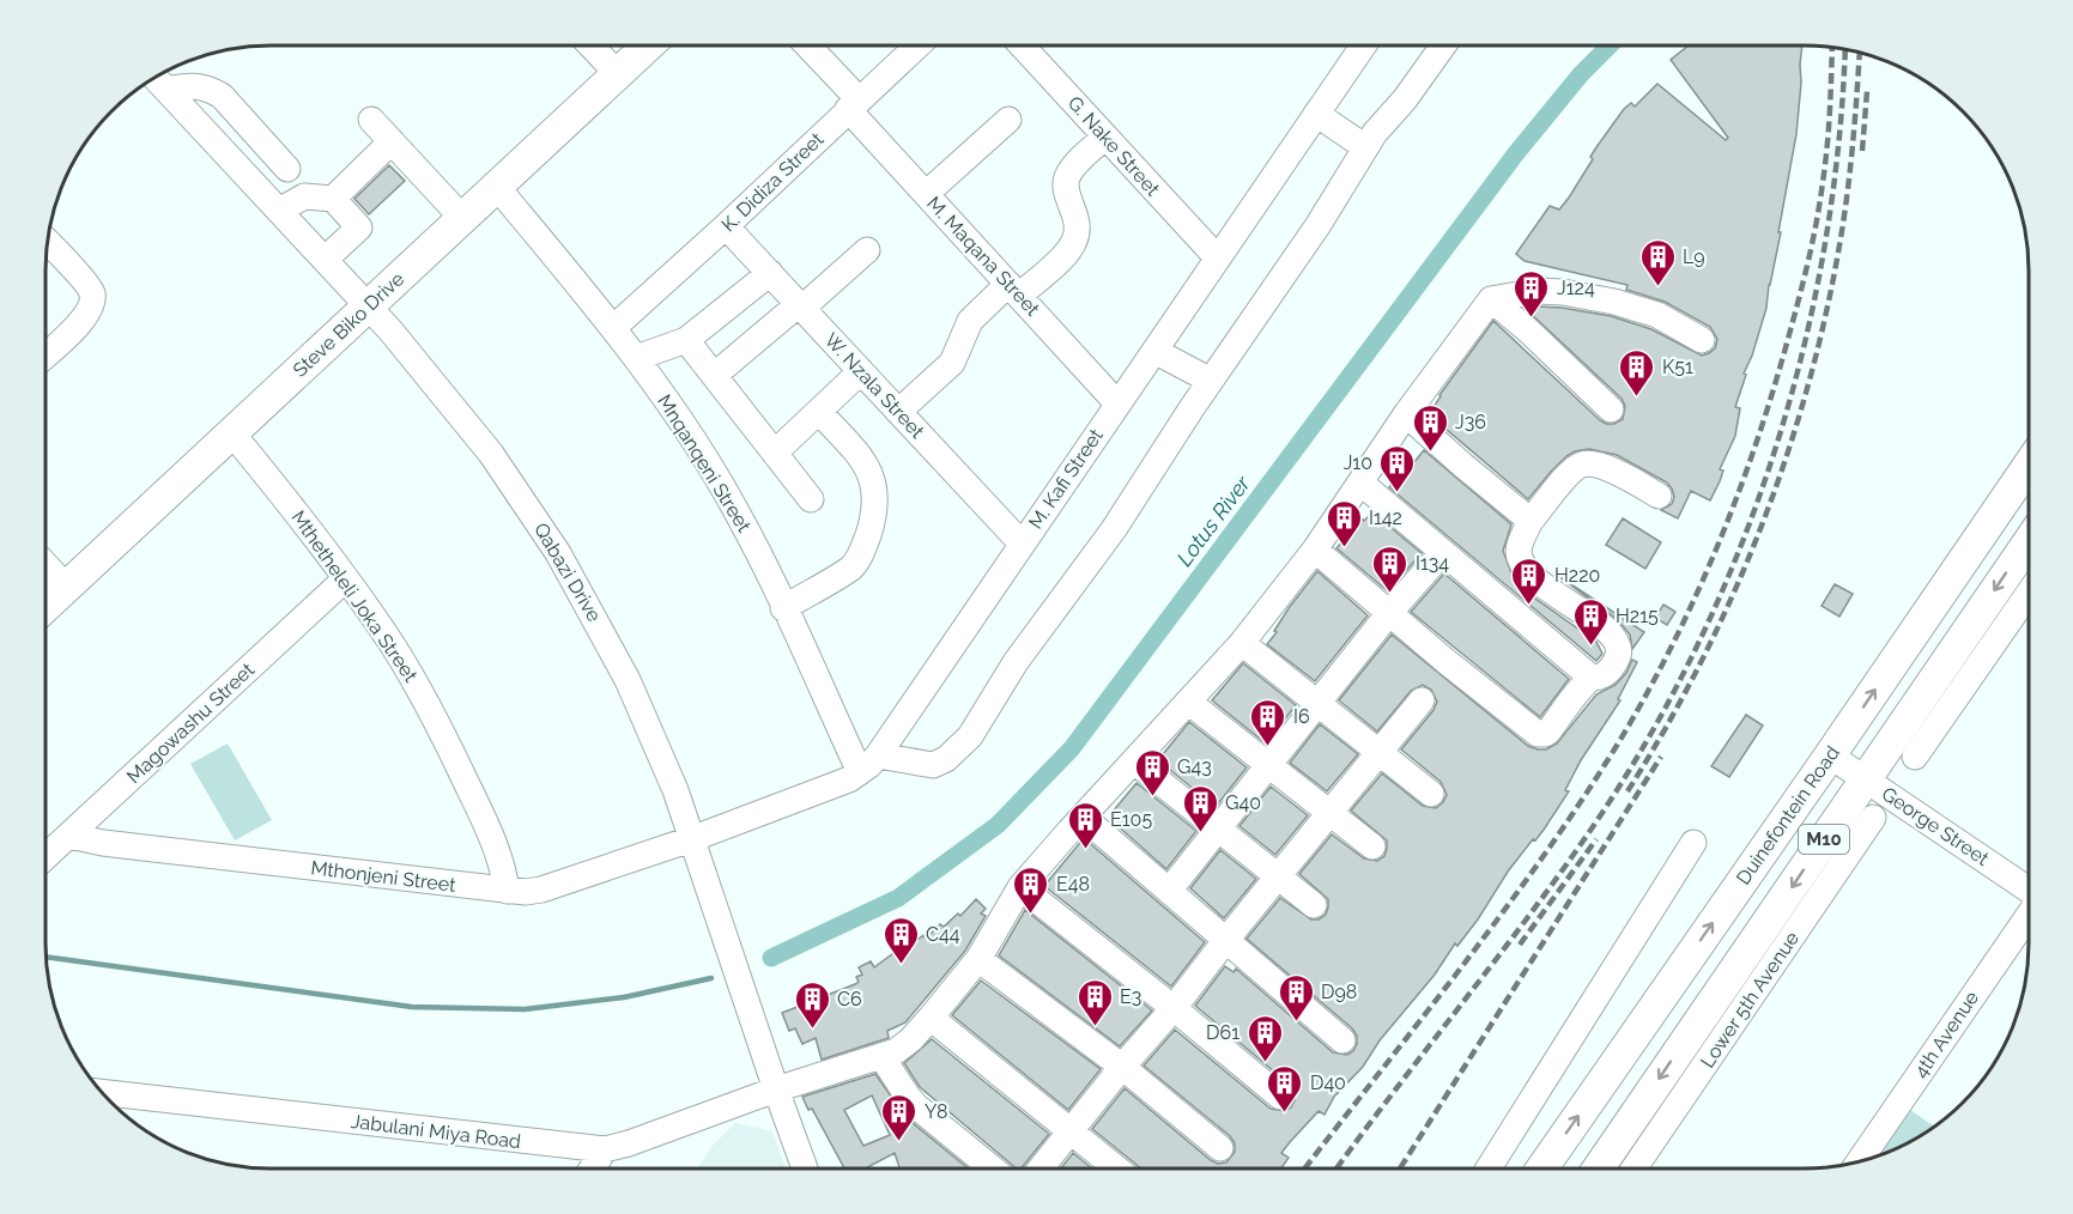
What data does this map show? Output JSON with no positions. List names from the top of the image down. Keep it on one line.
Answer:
{"streets":{"main road":["Steve Biko Drive","Duinefontein Road","M10"],"street":["G. Nake Street","K. Didiza Street","M. Maqana Street","W. Nzala Street","Mnqanqeni Street","M. Kafi Street","Qabazi Drive","Mthetheleli Joka Street","Magowashu Street","George Street","Mthonjeni Street","Lower 5th Avenue","4th Avenue","Jabulani Miya Road"]},"crossings":[["G. Nake Street","M. Kafi Street"],["K. Didiza Street","M. Maqana Street"],["K. Didiza Street","W. Nzala Street"],["K. Didiza Street","Mnqanqeni Street"],["M. Maqana Street","M. Kafi Street"],["Steve Biko Drive","Mnqanqeni Street"],["Steve Biko Drive","Qabazi Drive"],["Steve Biko Drive","Mthetheleli Joka Street"],["W. Nzala Street","M. Kafi Street"],["Mnqanqeni Street","M. Kafi Street"],["M. Kafi Street","Qabazi Drive"],["M. Kafi Street","Mthonjeni Street"],["Qabazi Drive","Mthonjeni Street"],["Qabazi Drive","Jabulani Miya Road"],["Mthetheleli Joka Street","Magowashu Street"],["Mthetheleli Joka Street","Mthonjeni Street"],["Magowashu Street","Mthonjeni Street"],["Duinefontein Road","George Street"],["George Street","M10"]],"water":["Lotus River"],"places":{"building":["L9","J124","K51","J36","J10","I142","I134","H220","H215","I6","G43","G40","E105","E48","C44","D98","E3","C6","D61","D40","Y8"]}}
